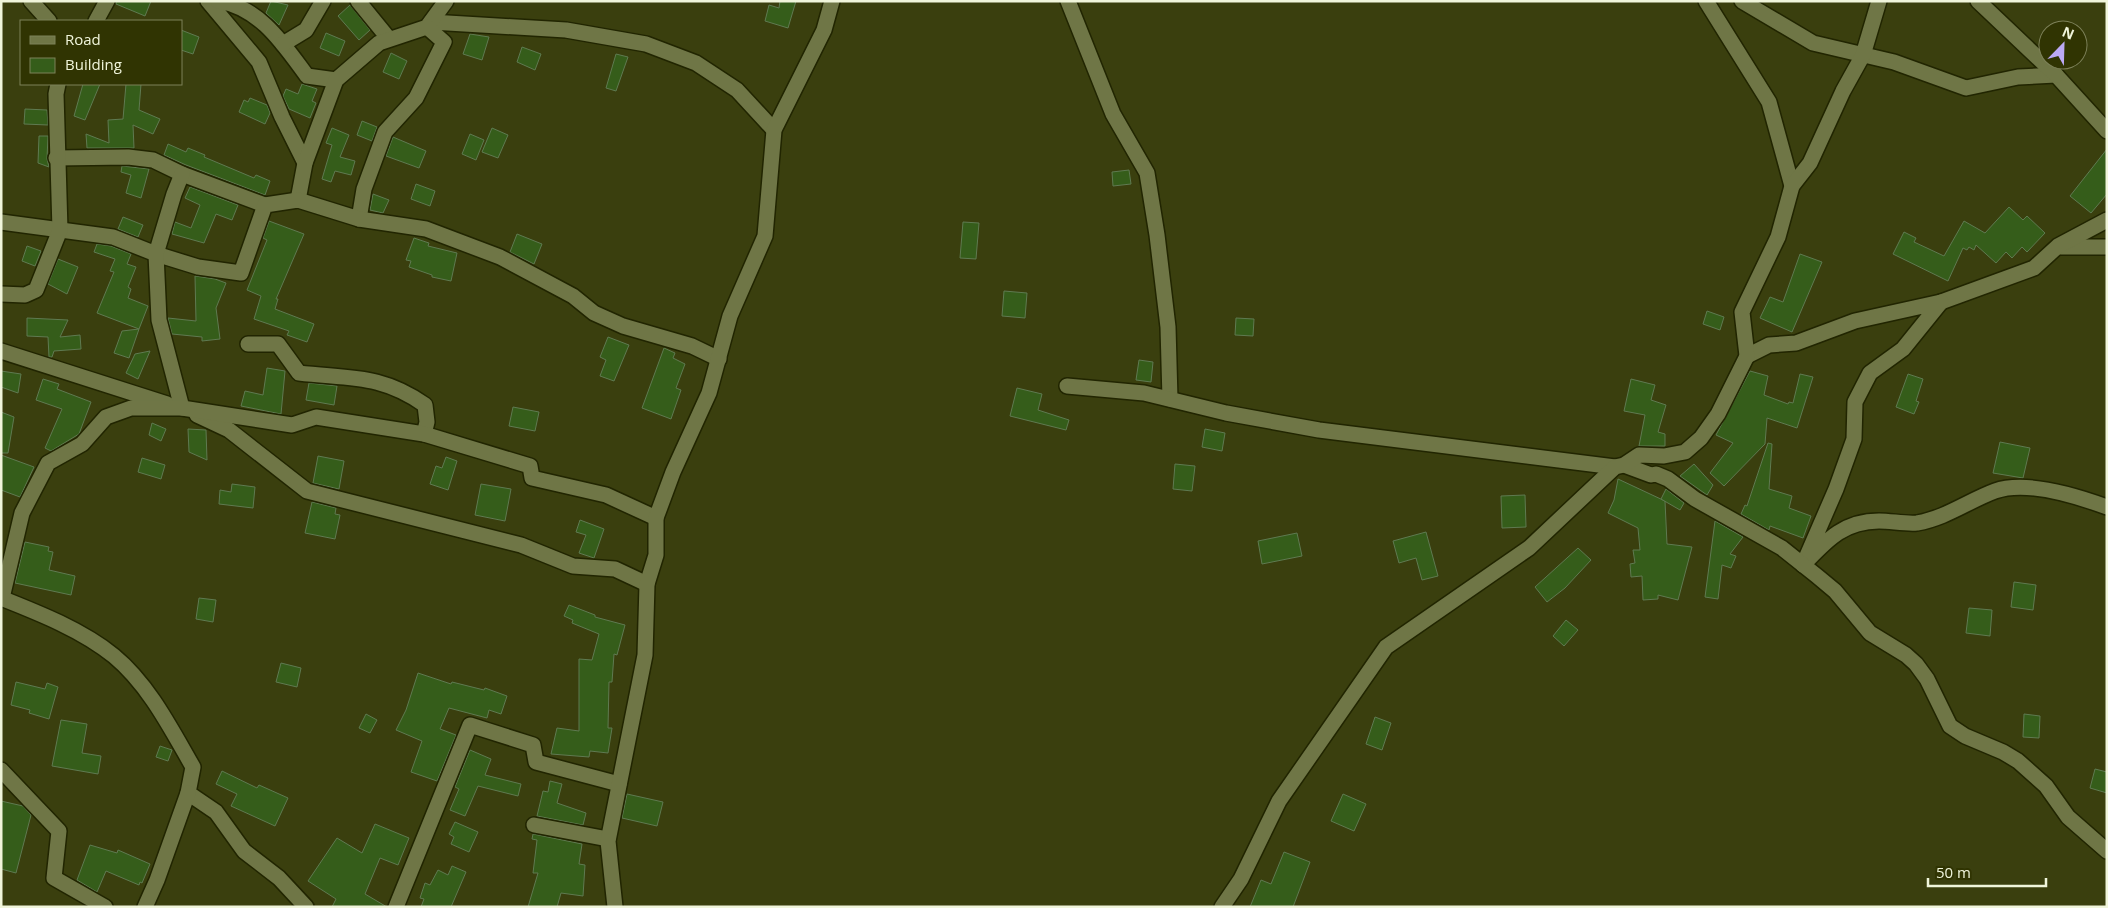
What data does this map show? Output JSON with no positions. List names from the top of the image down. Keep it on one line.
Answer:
{"legend":["Road","Building"],"scale_bar":"50 m","north":"top right"}
